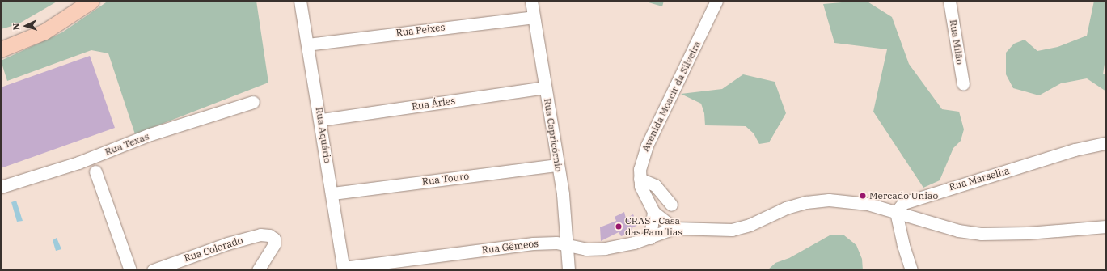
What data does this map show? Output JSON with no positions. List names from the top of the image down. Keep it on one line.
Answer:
{"streets":{"street":["Rua Peixes","Rua Milão","Avenida Moacir da Silveira","Rua Áries","Rua Aquário","Rua Capricórnio","Rua Texas","Rua Touro","Rua Marselha","Rua Gêmeos","Rua Colorado"]},"crossings":[["Rua Peixes","Rua Aquário"],["Rua Peixes","Rua Capricórnio"],["Avenida Moacir da Silveira","Rua Gêmeos"],["Rua Áries","Rua Aquário"],["Rua Áries","Rua Capricórnio"],["Rua Aquário","Rua Touro"],["Rua Aquário","Rua Gêmeos"],["Rua Capricórnio","Rua Touro"],["Rua Capricórnio","Rua Gêmeos"]],"places":["Mercado União","CRAS - Casa das Famílias"],"north":"left"}
